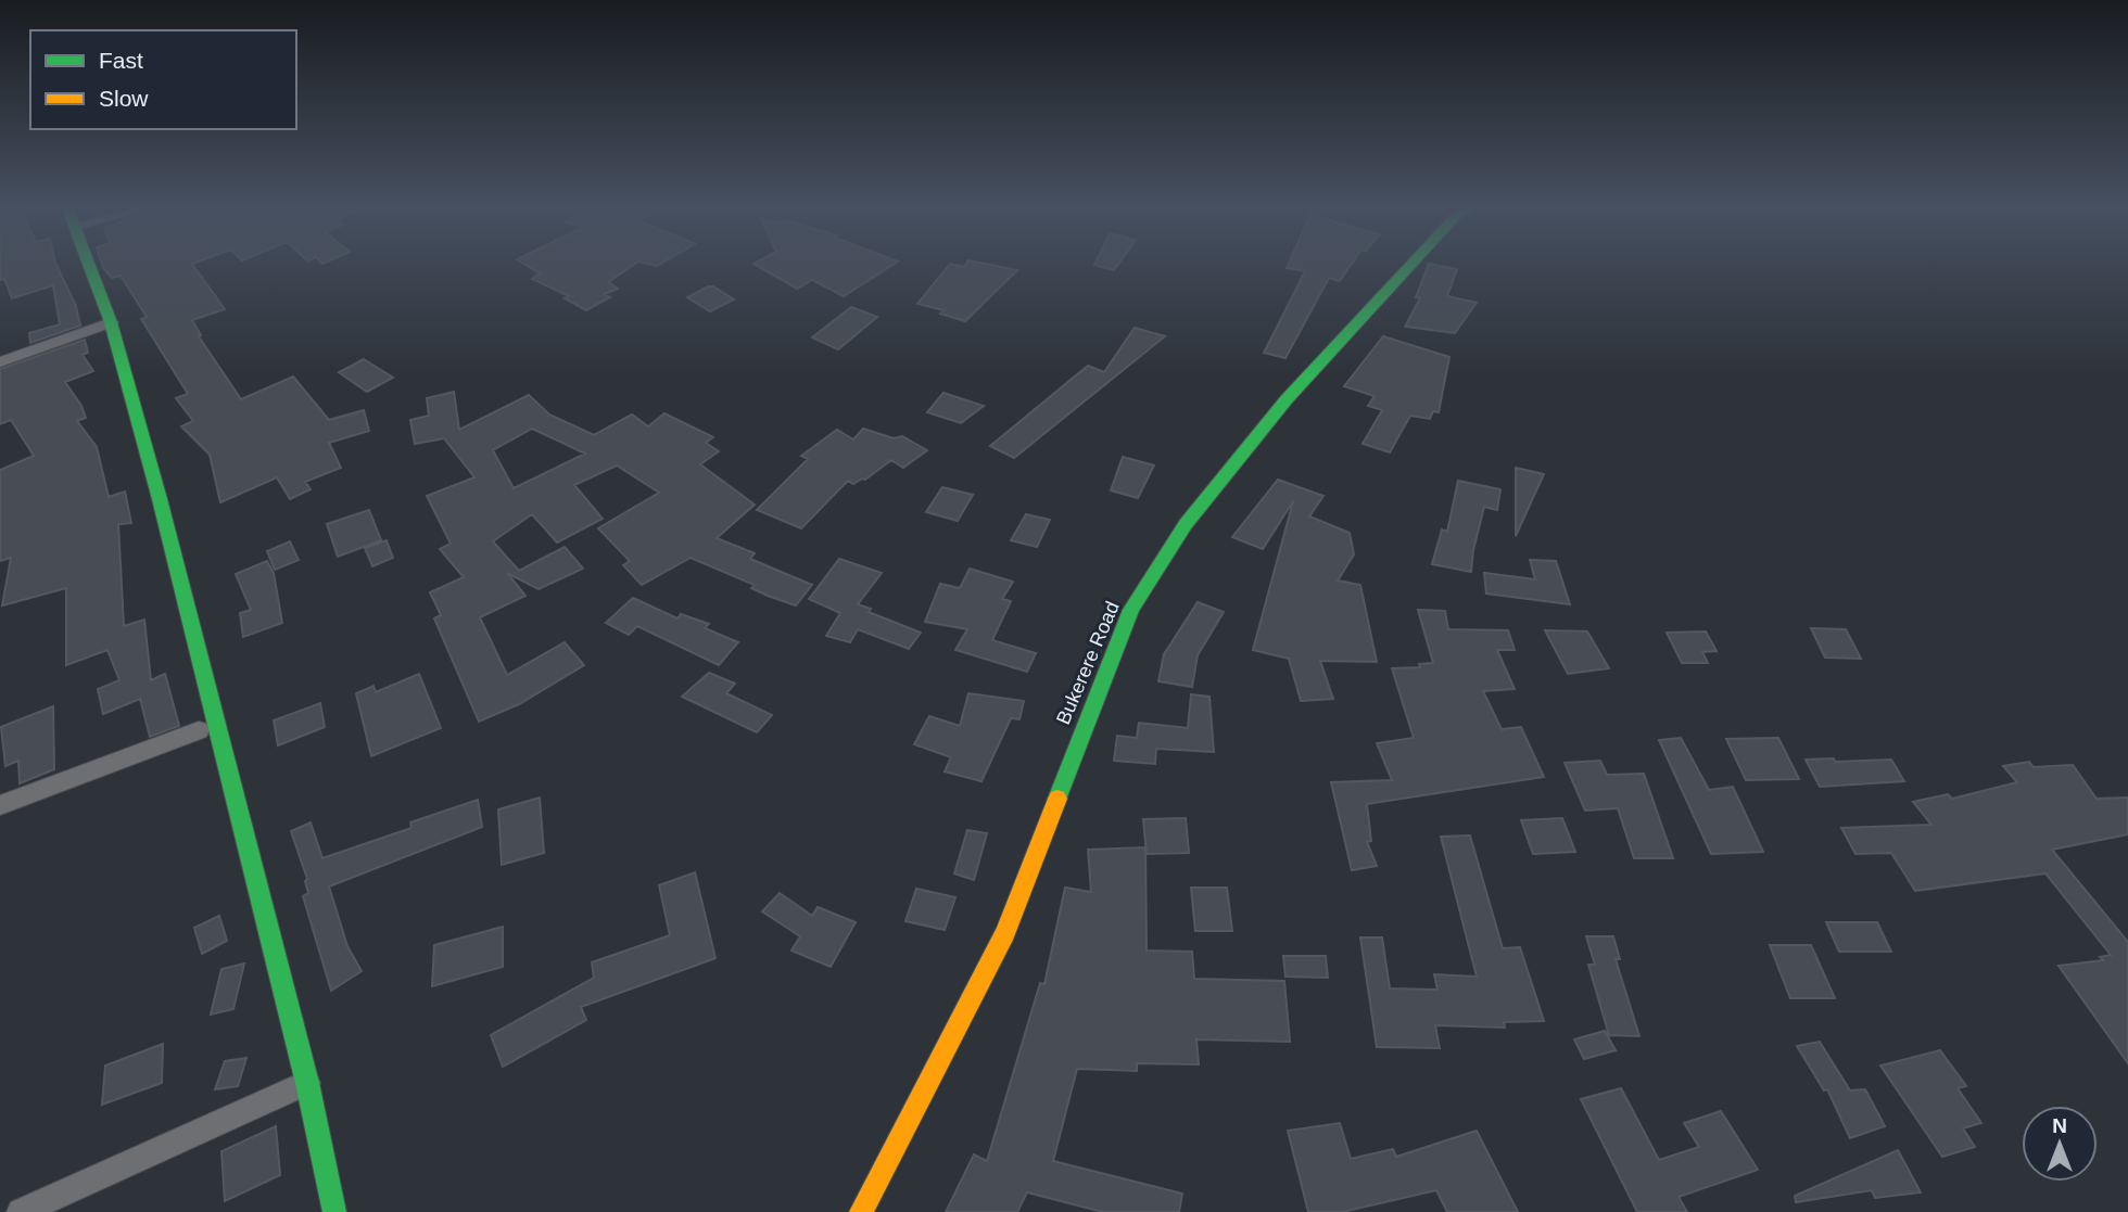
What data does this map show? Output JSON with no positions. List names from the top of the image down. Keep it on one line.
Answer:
{"streets":{"street":["Bukerere Road"]},"legend":["Fast","Slow"],"north":"top"}
